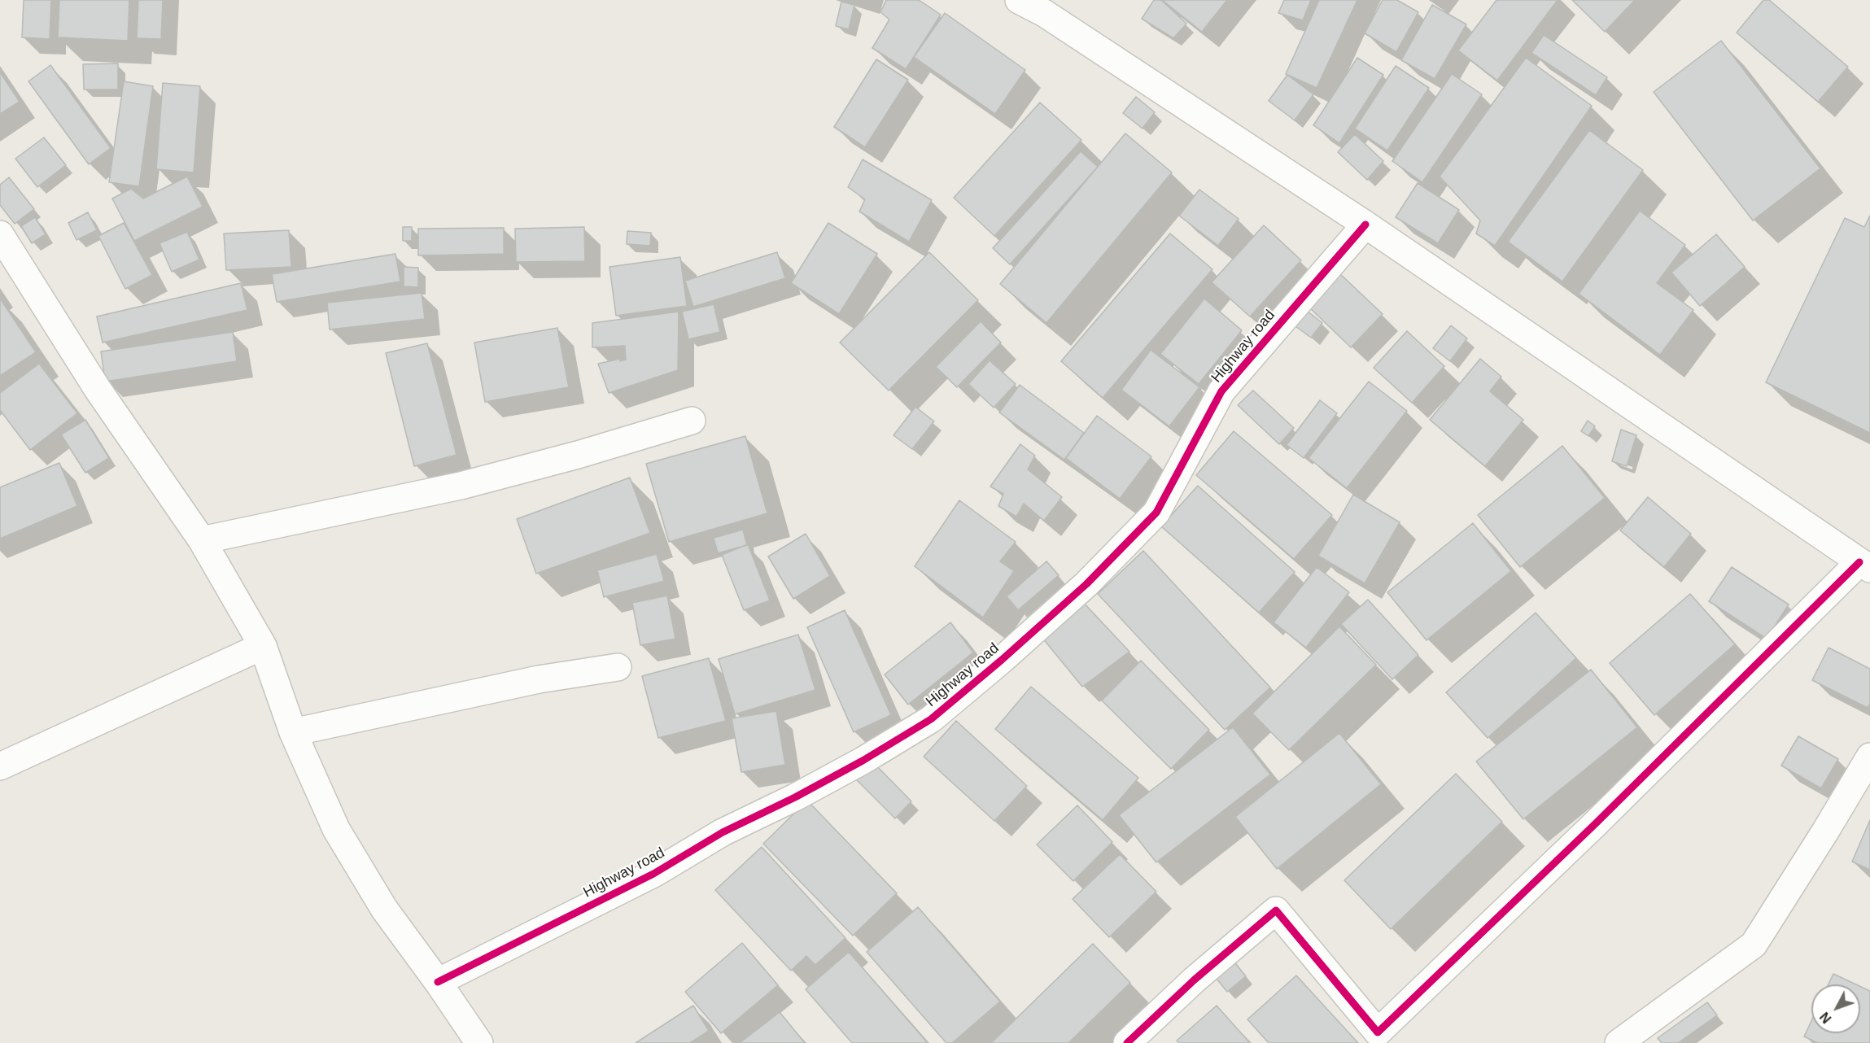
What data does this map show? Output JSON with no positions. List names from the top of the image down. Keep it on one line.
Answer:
{"streets":{"street":["Highway road"]},"north":"bottom left"}
